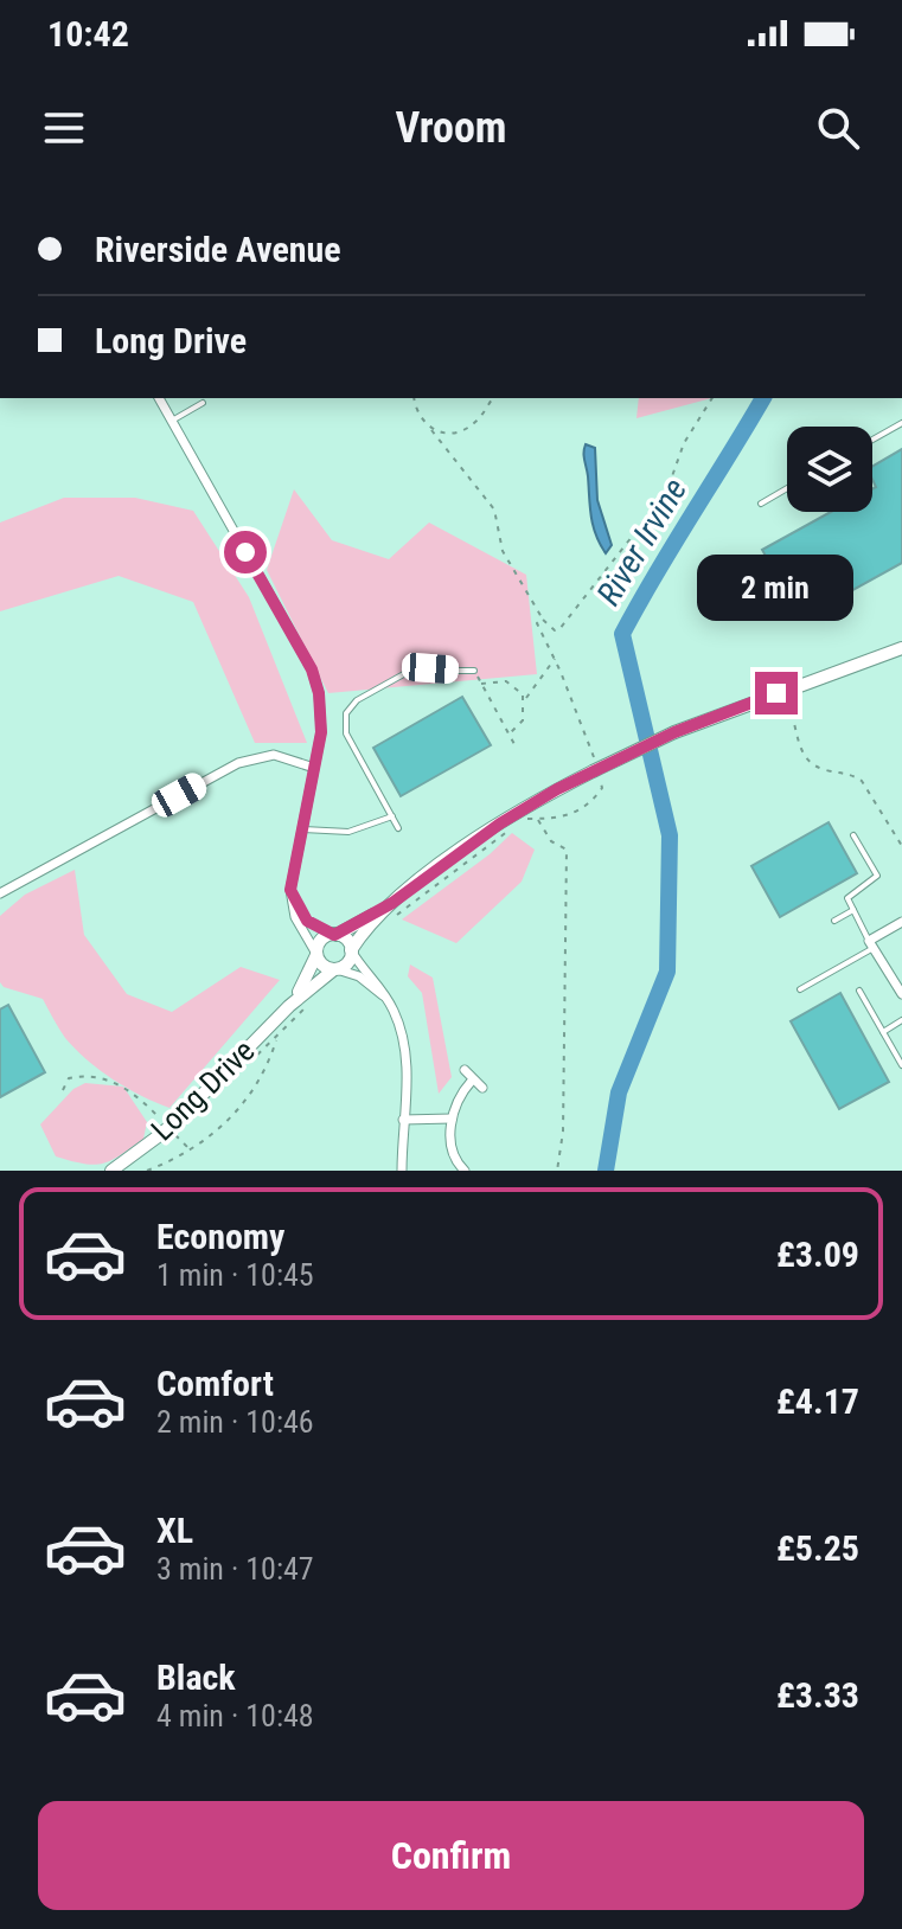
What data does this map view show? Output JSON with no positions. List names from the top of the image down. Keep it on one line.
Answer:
{"streets":{"main road":["Long Drive"]},"water":["River Irvine"],"page":{"status":"10:42","header":"Vroom","banner":["Riverside Avenue","Long Drive"],"bubble":"2 min","list":[{"name":"Economy","note":"1 min · 10:45","value":"£3.09"},{"name":"Comfort","note":"2 min · 10:46","value":"£4.17"},{"name":"XL","note":"3 min · 10:47","value":"£5.25"},{"name":"Black","note":"4 min · 10:48","value":"£3.33"}],"buttons":"Confirm"}}
